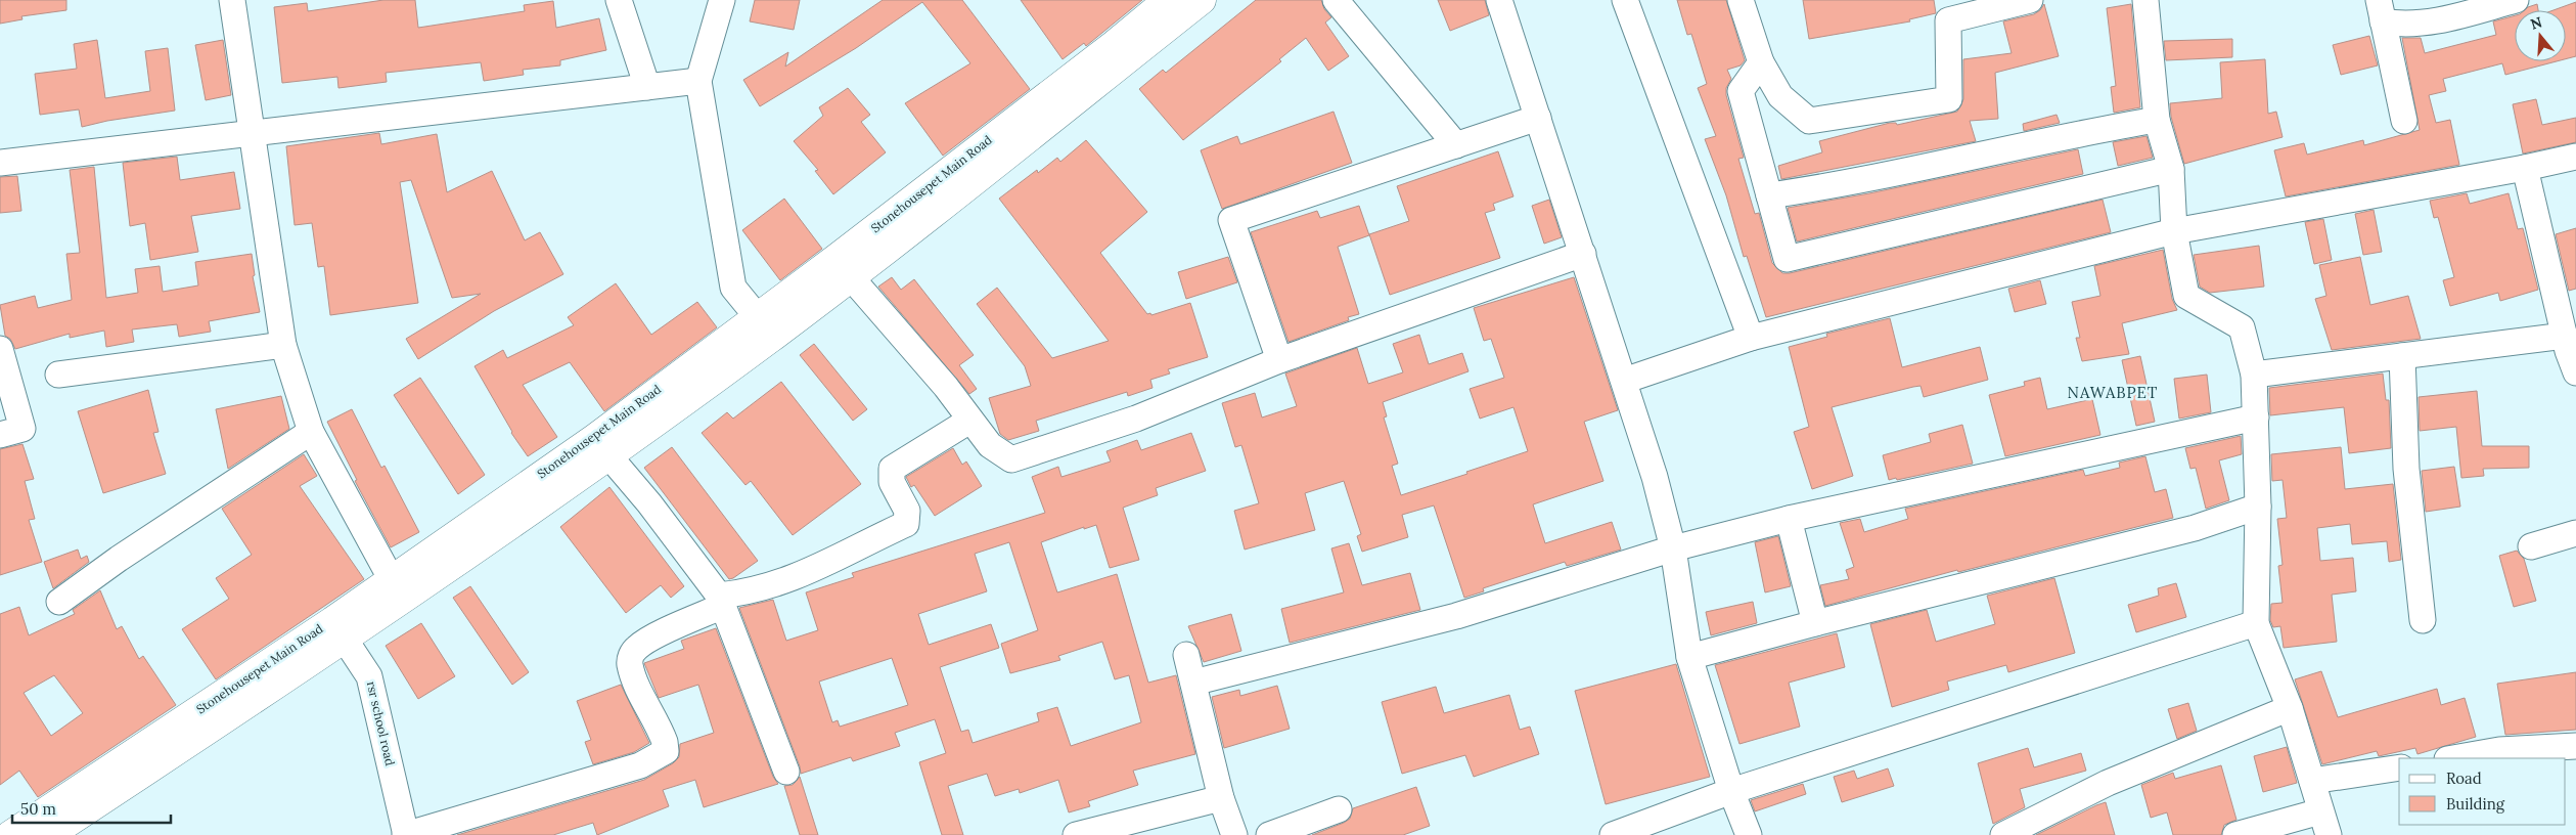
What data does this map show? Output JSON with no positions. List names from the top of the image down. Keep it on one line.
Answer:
{"streets":{"main road":["Stonehousepet Main Road"],"street":["rsr school road"]},"crossings":[["Stonehousepet Main Road","rsr school road"]],"districts":["NAWABPET"],"legend":["Road","Building"],"scale_bar":"50 m","north":"top"}
